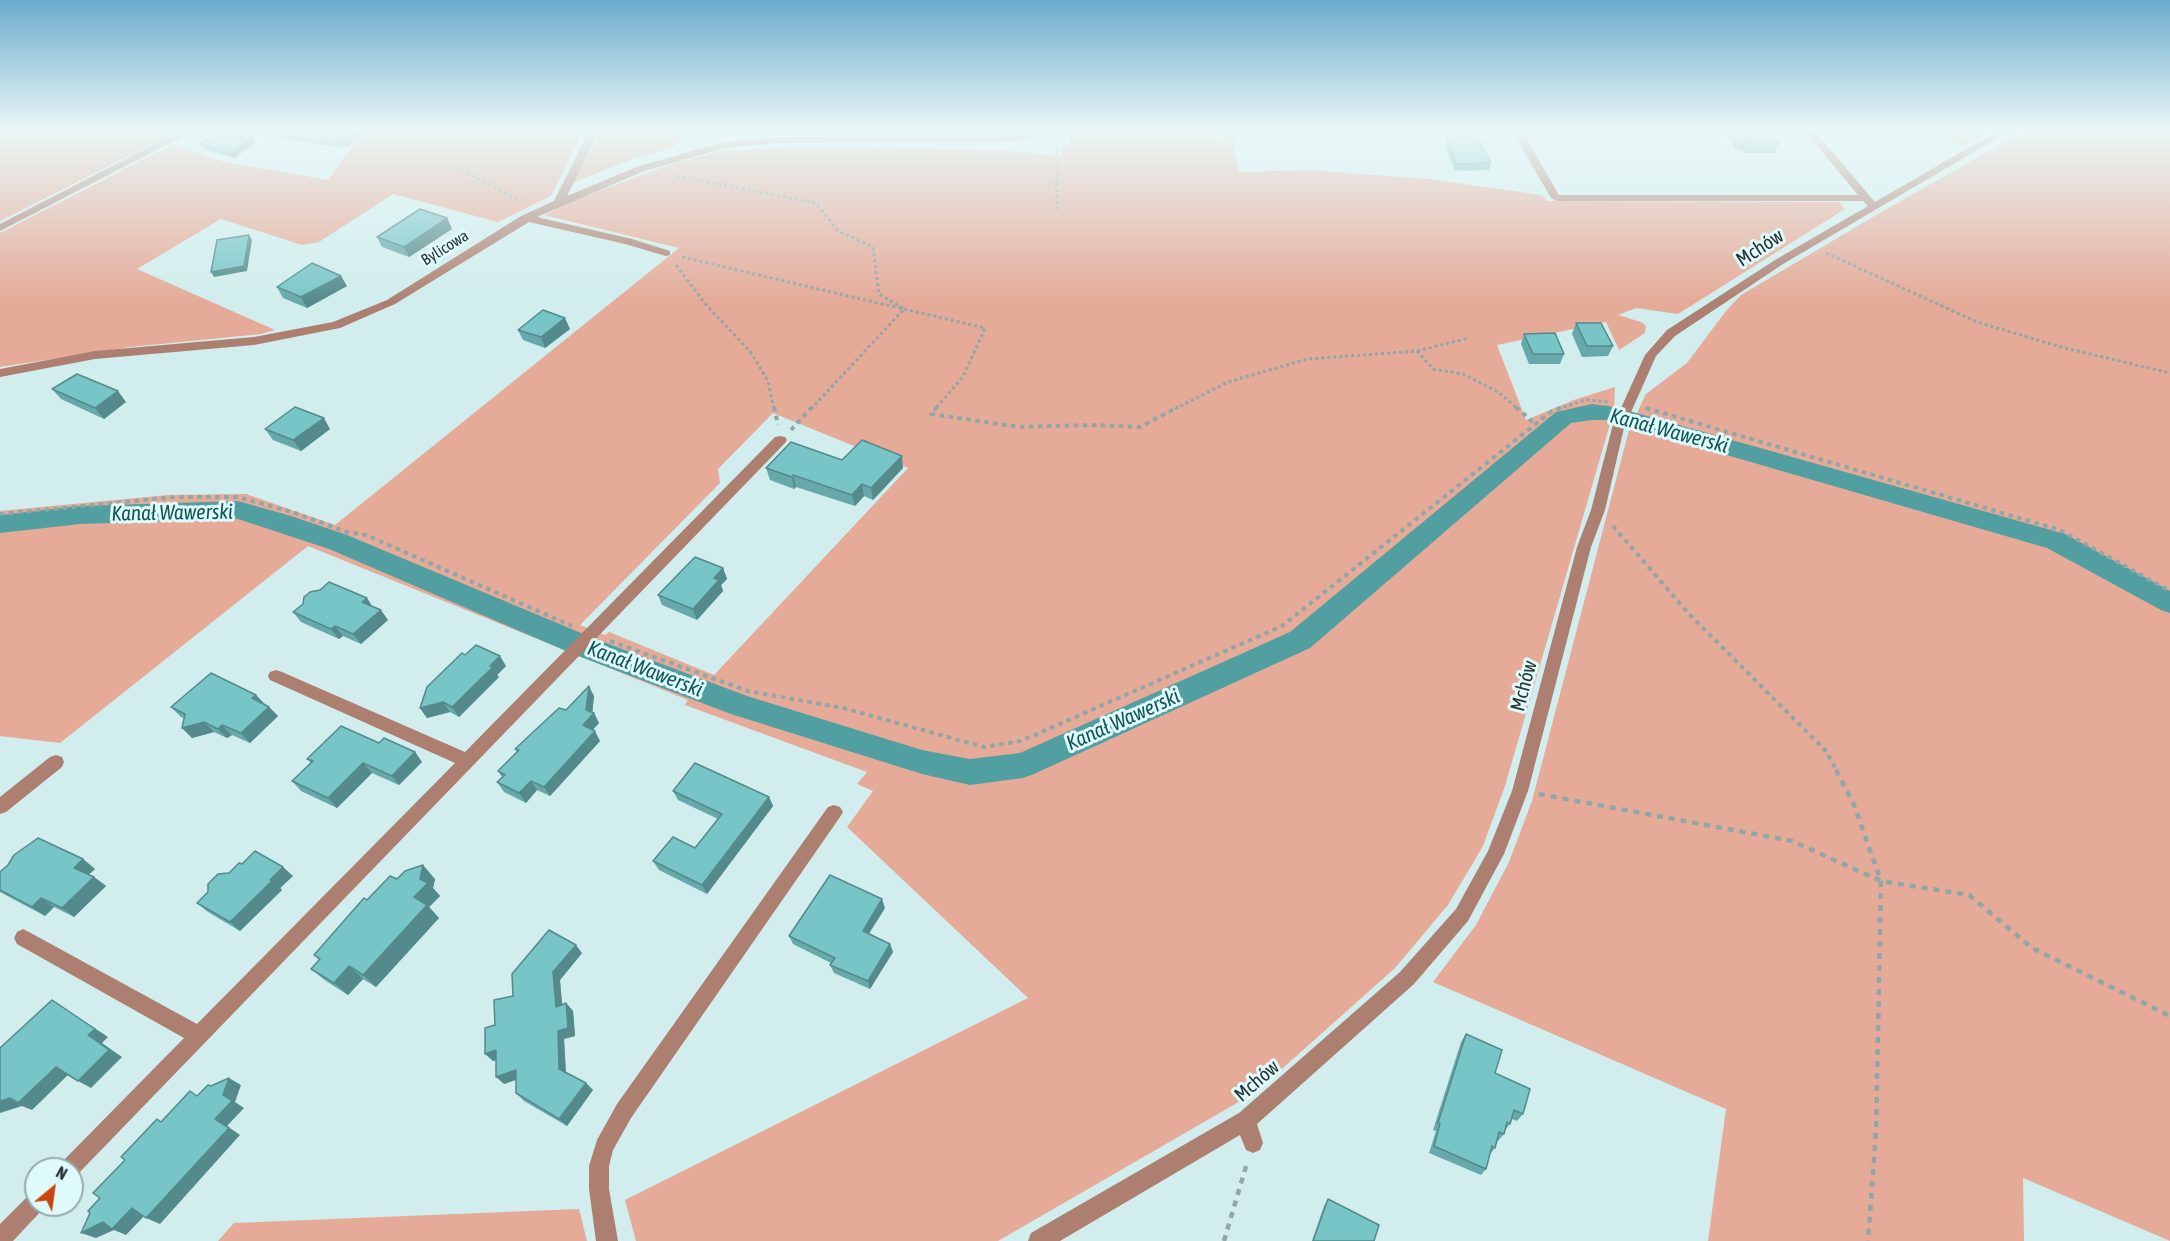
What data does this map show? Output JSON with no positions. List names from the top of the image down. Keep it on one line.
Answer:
{"streets":{"street":["Bylicowa","Mchów"]},"water":["Kanał Wawerski"],"north":"top right"}
